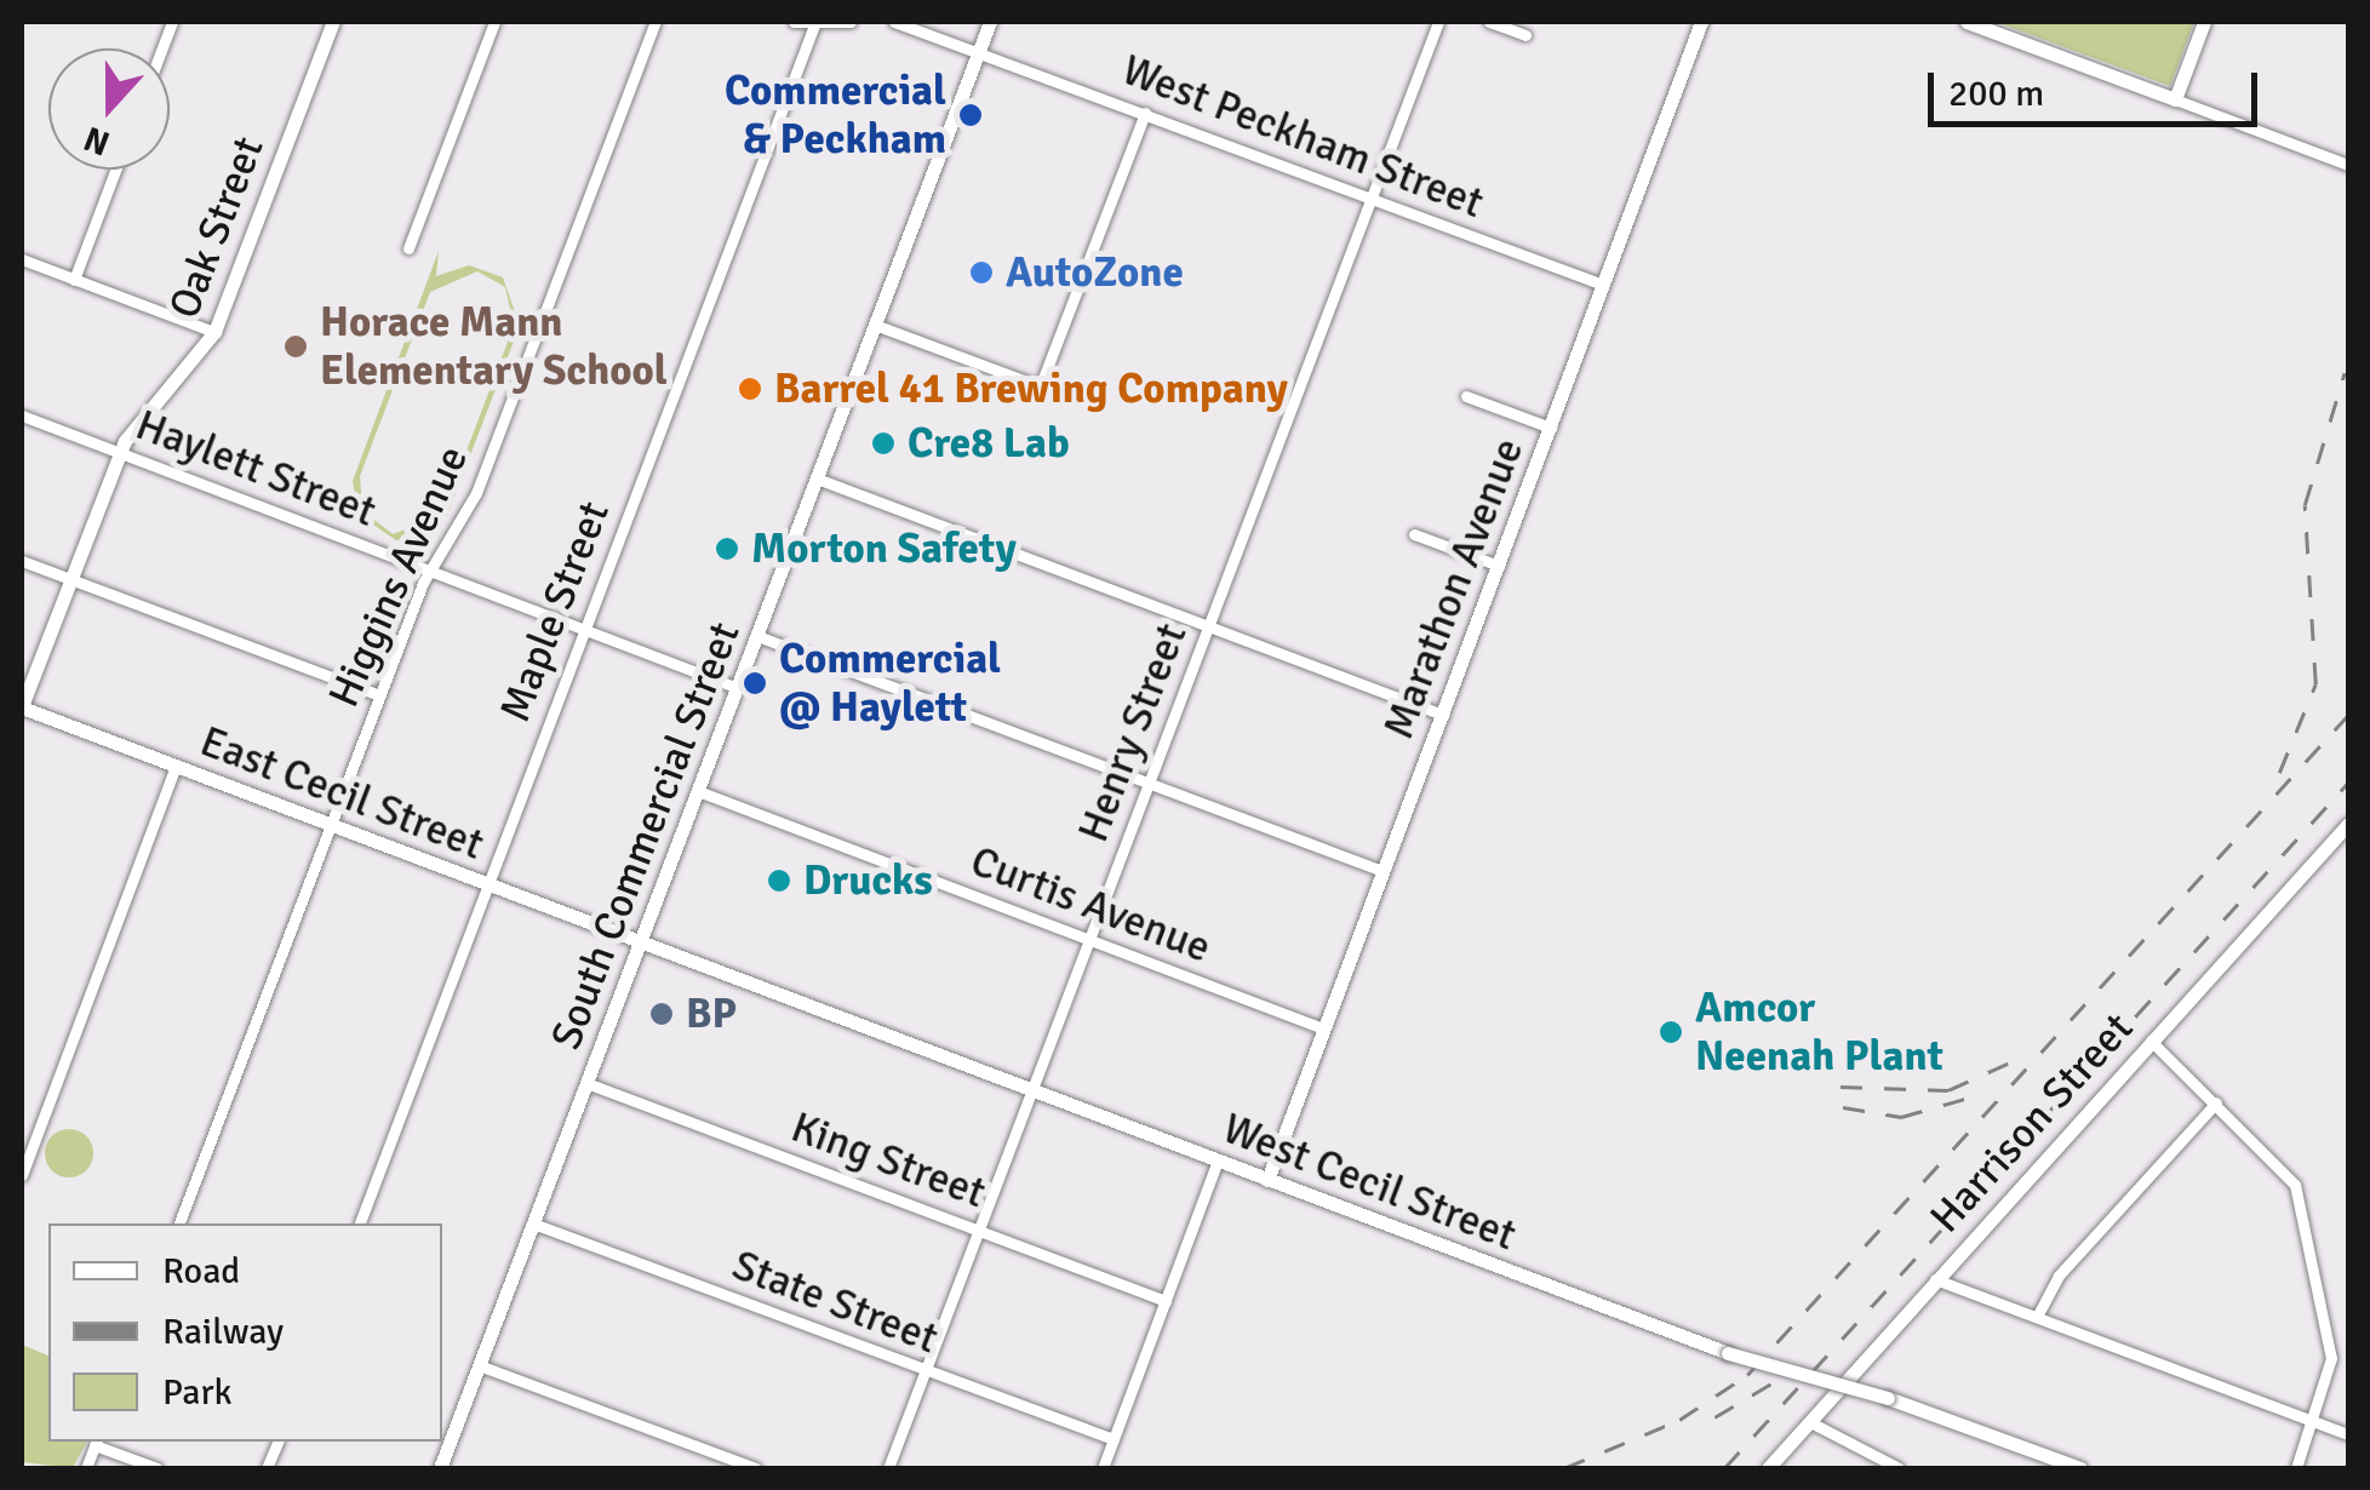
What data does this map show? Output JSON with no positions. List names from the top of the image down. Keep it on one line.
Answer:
{"streets":{"main road":["Oak Street","Marathon Avenue","East Cecil Street","South Commercial Street","Harrison Street","West Cecil Street"],"street":["West Peckham Street","Haylett Street","Higgins Avenue","Maple Street","Henry Street","Curtis Avenue","King Street","State Street"]},"crossings":[["West Peckham Street","Marathon Avenue"],["West Peckham Street","Henry Street"],["West Peckham Street","South Commercial Street"],["Oak Street","Haylett Street"],["Oak Street","East Cecil Street"],["Haylett Street","Higgins Avenue"],["Haylett Street","Maple Street"],["Haylett Street","South Commercial Street"],["Higgins Avenue","East Cecil Street"],["Marathon Avenue","Curtis Avenue"],["Marathon Avenue","West Cecil Street"],["Maple Street","East Cecil Street"],["Henry Street","Curtis Avenue"],["Henry Street","King Street"],["Henry Street","West Cecil Street"],["Henry Street","State Street"],["East Cecil Street","South Commercial Street"],["East Cecil Street","West Cecil Street"],["South Commercial Street","Curtis Avenue"],["South Commercial Street","King Street"],["South Commercial Street","West Cecil Street"],["South Commercial Street","State Street"]],"places":["Commercial & Peckham","AutoZone","Horace Mann Elementary School","Barrel 41 Brewing Company","Cre8 Lab","Morton Safety","Commercial @ Haylett","Drucks","BP","Amcor Neenah Plant"],"legend":["Road","Railway","Park"],"scale_bar":"200 m","north":"bottom"}
